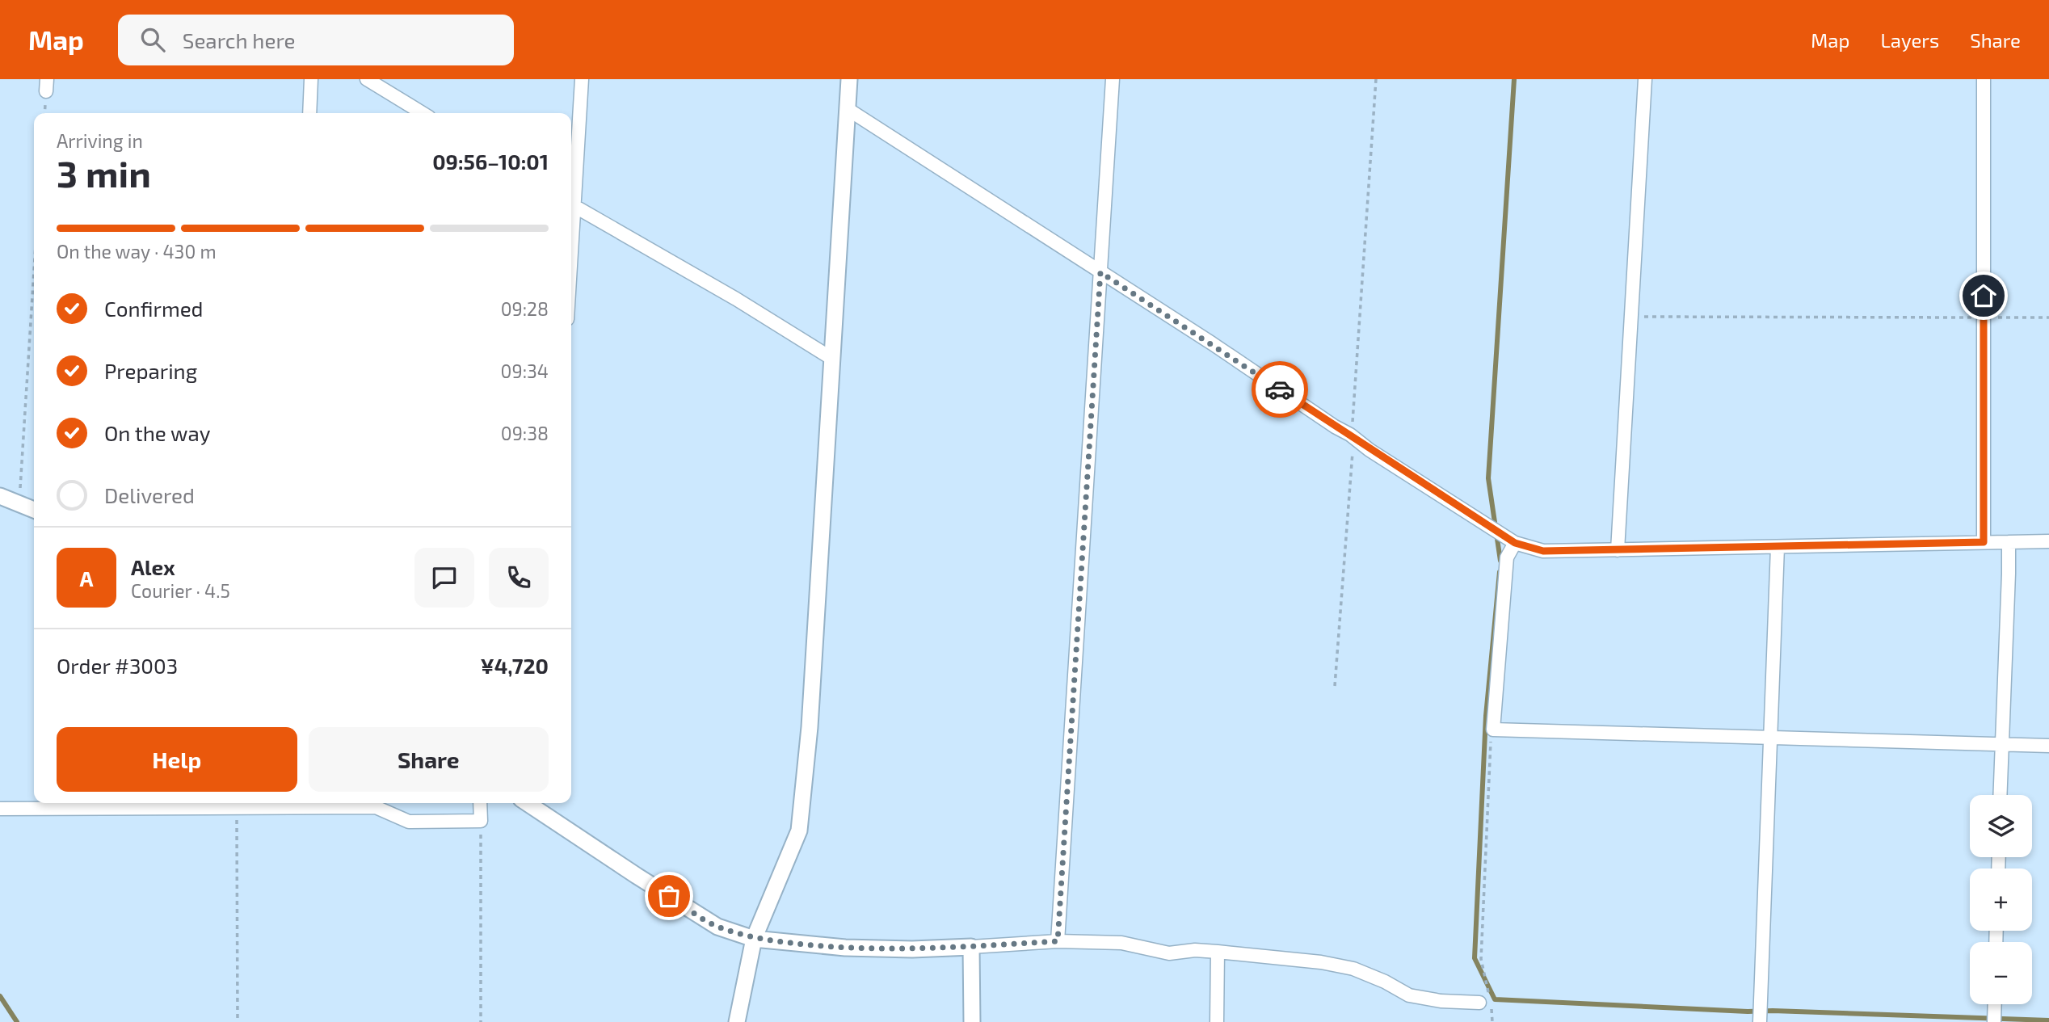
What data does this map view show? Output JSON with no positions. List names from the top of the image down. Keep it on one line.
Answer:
{"page":{"header":"Map","search":"Search here","nav":["Map","Layers","Share"],"heading":["3 min","Arriving in","09:56–10:01"],"panel":["Alex","Courier · 4.5","Order #3003","¥4,720"],"bar":"On the way · 430 m","list":[["Confirmed","09:28"],["Preparing","09:34"],["On the way","09:38"],"Delivered"],"round":"A","buttons":["Help","Share"],"map_buttons":["+","−"]}}
